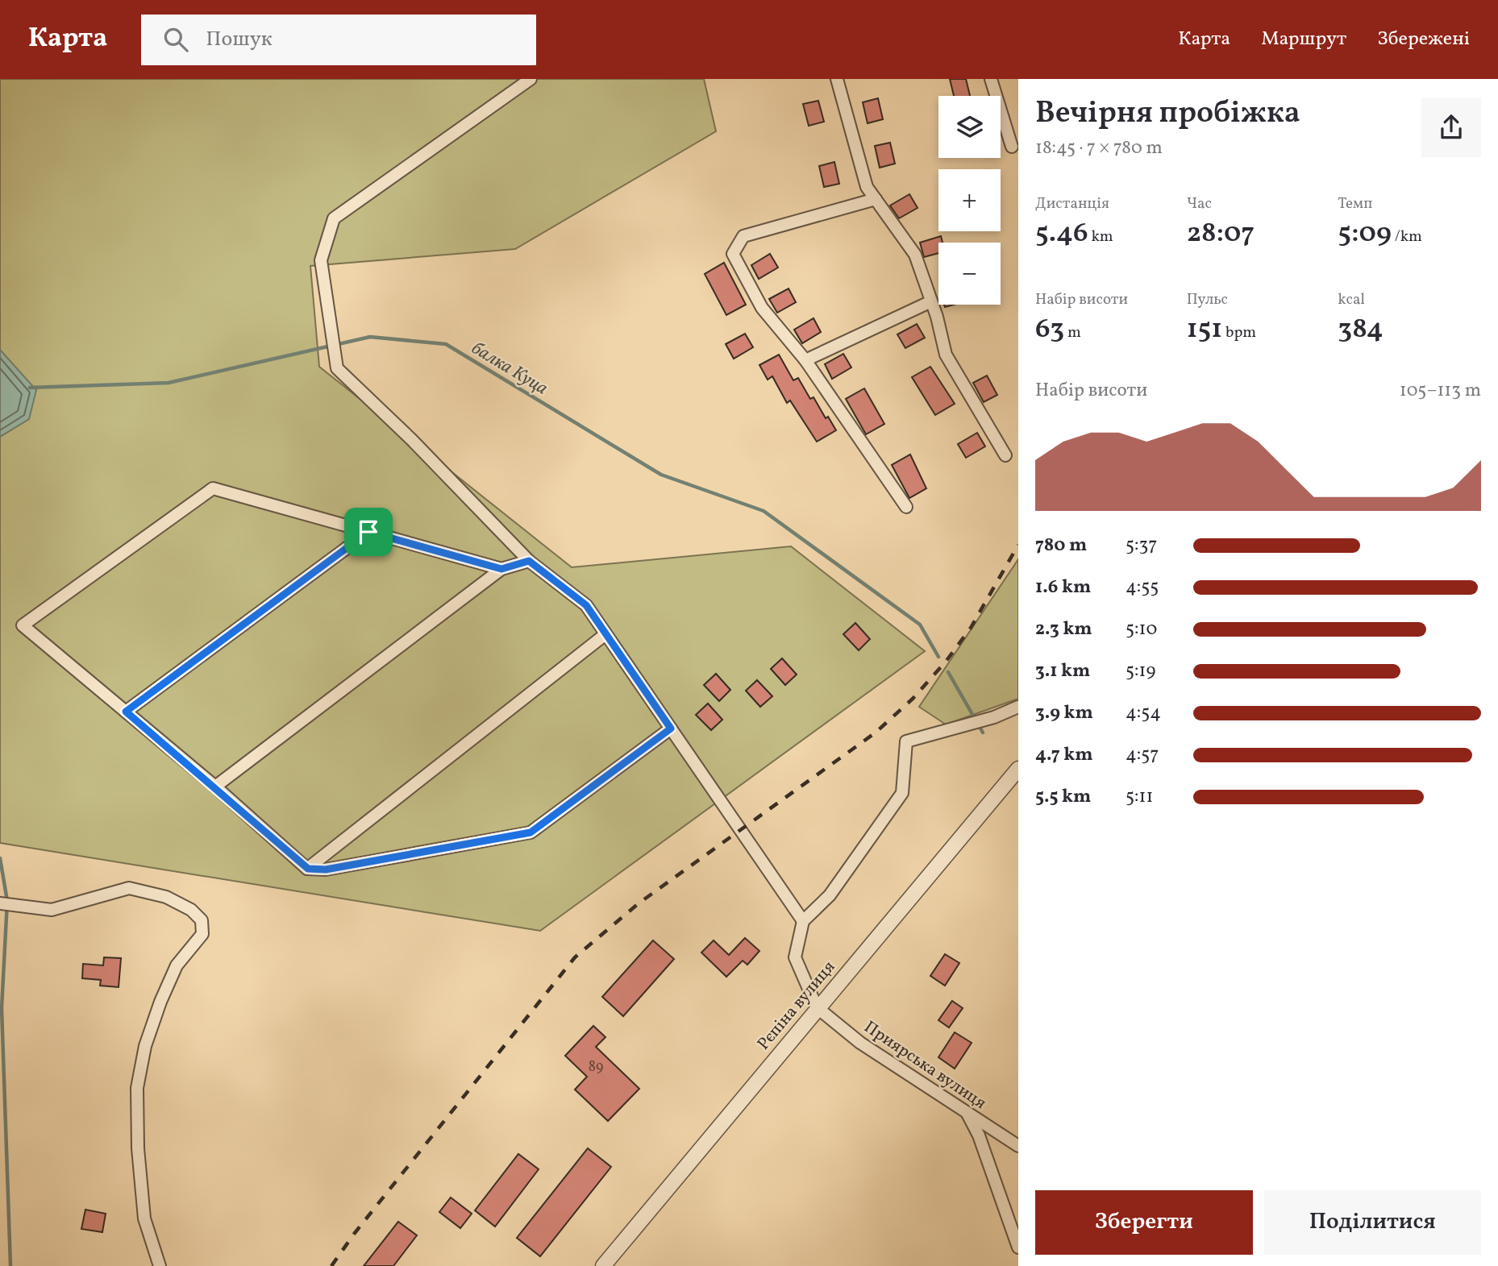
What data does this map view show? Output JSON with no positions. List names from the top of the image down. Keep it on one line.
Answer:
{"streets":{"street":["Рєпіна вулиця","Приярська вулиця"]},"crossings":[["Рєпіна вулиця","Приярська вулиця"]],"water":["балка Куца"],"house_numbers":["89"],"page":{"header":"Карта","search":"Пошук","nav":["Карта","Маршрут","Збережені"],"heading":["Вечірня пробіжка","18:45 · 7 × 780 m"],"map_buttons":["+","−"],"stats":[["Дистанція","5.46 km"],["Час","28:07"],["Темп","5:09 /km"],["Набір висоти","63 m"],["Пульс","151 bpm"],["kcal","384"]],"chart":["Набір висоти","105–113 m"],"list":[{"name":"780 m","note":"5:37"},{"name":"1.6 km","note":"4:55"},{"name":"2.3 km","note":"5:10"},{"name":"3.1 km","note":"5:19"},{"name":"3.9 km","note":"4:54"},{"name":"4.7 km","note":"4:57"},{"name":"5.5 km","note":"5:11"}],"buttons":["Зберегти","Поділитися"]}}
